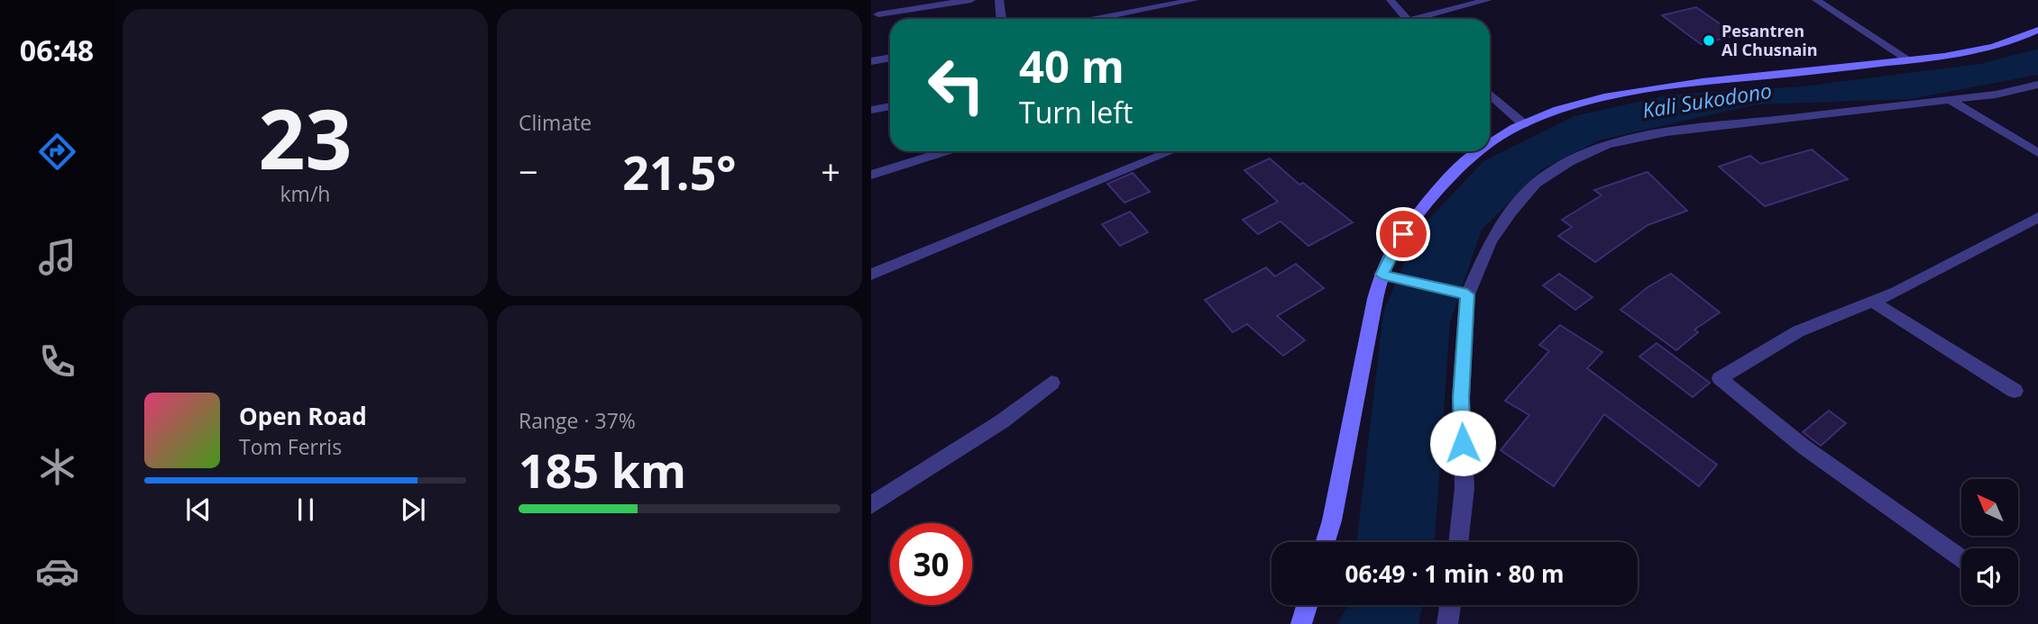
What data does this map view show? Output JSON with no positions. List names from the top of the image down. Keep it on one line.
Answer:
{"water":["Kali Sukodono"],"places":["Pesantren Al Chusnain"],"north":"top left","page":{"tabs":"06:48","tile":[["23","km/h"],"Climate",["Range · 37%","185 km"]],"turn":["40 m","Turn left"],"heat":["−","21.5°","+"],"song":["Open Road","Tom Ferris"],"limit":"30","trip":"06:49 · 1 min · 80 m"}}
